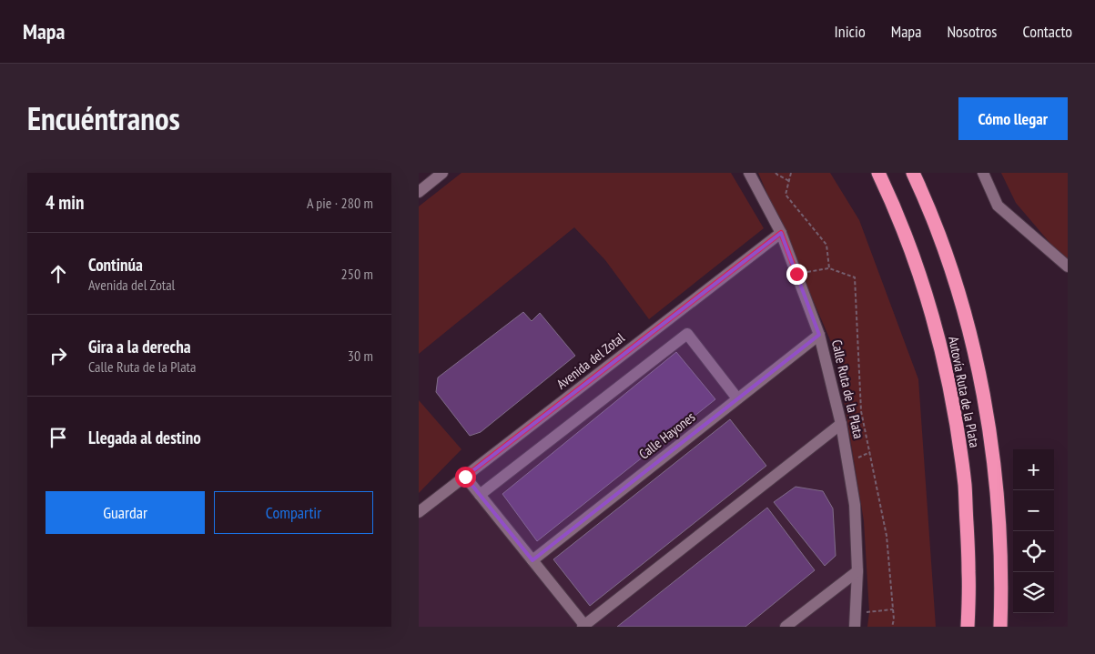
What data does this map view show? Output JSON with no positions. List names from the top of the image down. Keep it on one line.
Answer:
{"streets":{"highway":["Autovía Ruta de la Plata"],"street":["Avenida del Zotal","Calle Ruta de la Plata","Calle Hayones"]},"crossings":[["Avenida del Zotal","Calle Ruta de la Plata"],["Calle Ruta de la Plata","Calle Hayones"]],"page":{"header":"Mapa","nav":["Inicio","Mapa","Nosotros","Contacto"],"title":"Encuéntranos","buttons":["Cómo llegar",["Guardar","Compartir"]],"heading":["4 min","A pie · 280 m"],"list":[["Continúa","Avenida del Zotal","250 m"],["Gira a la derecha","Calle Ruta de la Plata","30 m"],"Llegada al destino"],"map_buttons":["+","−"]}}
